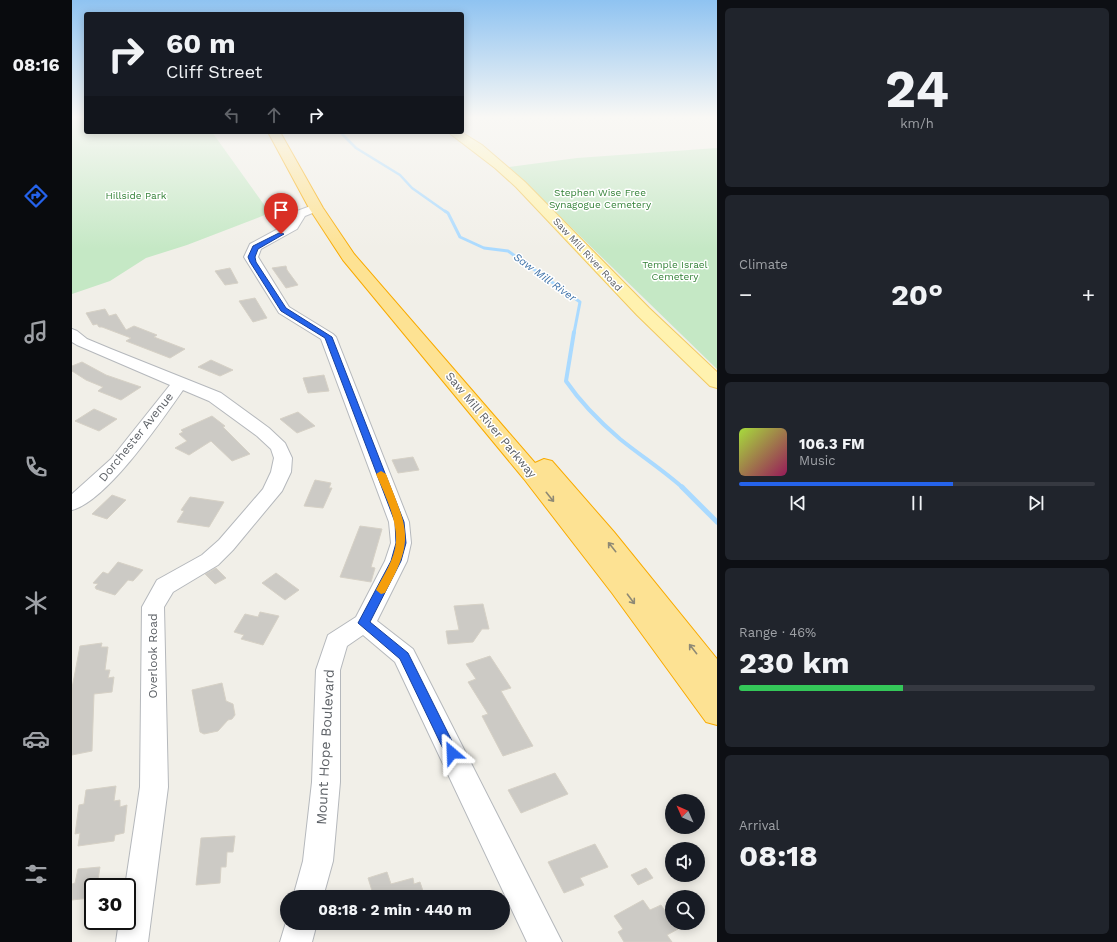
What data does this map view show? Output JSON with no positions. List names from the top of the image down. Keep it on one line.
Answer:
{"streets":{"highway":["Saw Mill River Parkway"],"main road":["Saw Mill River Road"],"street":["Dorchester Avenue","Overlook Road","Mount Hope Boulevard"]},"crossings":[["Dorchester Avenue","Overlook Road"]],"water":["Saw Mill River"],"parks":["Stephen Wise Free Synagogue Cemetery","Hillside Park","Temple Israel Cemetery"],"north":"top left","page":{"tabs":"08:16","tile":[["24","km/h"],"Climate",["Range · 46%","230 km"],["Arrival","08:18"]],"turn":["60 m","Cliff Street"],"heat":["−","20°","+"],"song":["106.3 FM","Music"],"limit":"30","trip":"08:18 · 2 min · 440 m"}}
